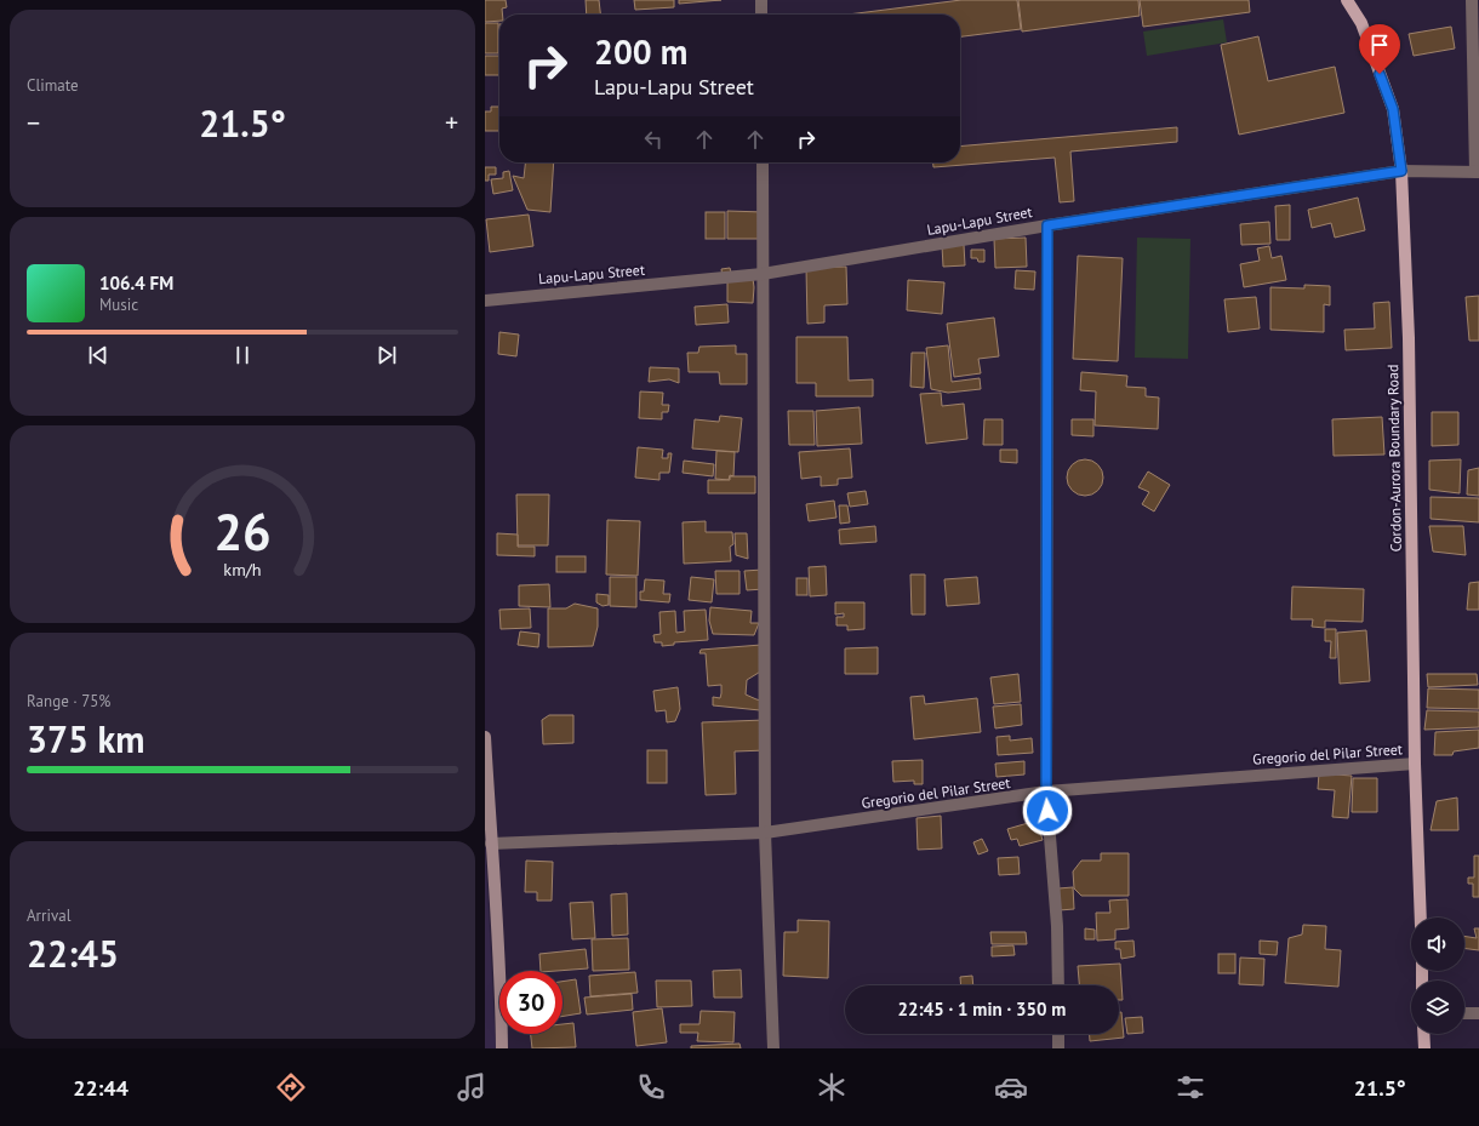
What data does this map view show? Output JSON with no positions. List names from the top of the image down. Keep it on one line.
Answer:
{"streets":{"main road":["Cordon-Aurora Boundary Road"],"street":["Lapu-Lapu Street","Gregorio del Pilar Street"]},"crossings":[["Lapu-Lapu Street","Cordon-Aurora Boundary Road"],["Cordon-Aurora Boundary Road","Gregorio del Pilar Street"]],"page":{"tile":["Climate",["Range · 75%","375 km"],["Arrival","22:45"]],"turn":["200 m","Lapu-Lapu Street"],"heat":["−","21.5°","+"],"song":["106.4 FM","Music"],"limit":"30","trip":"22:45 · 1 min · 350 m","tabs":["22:44","21.5°"],"gauge":["26","km/h"]}}
